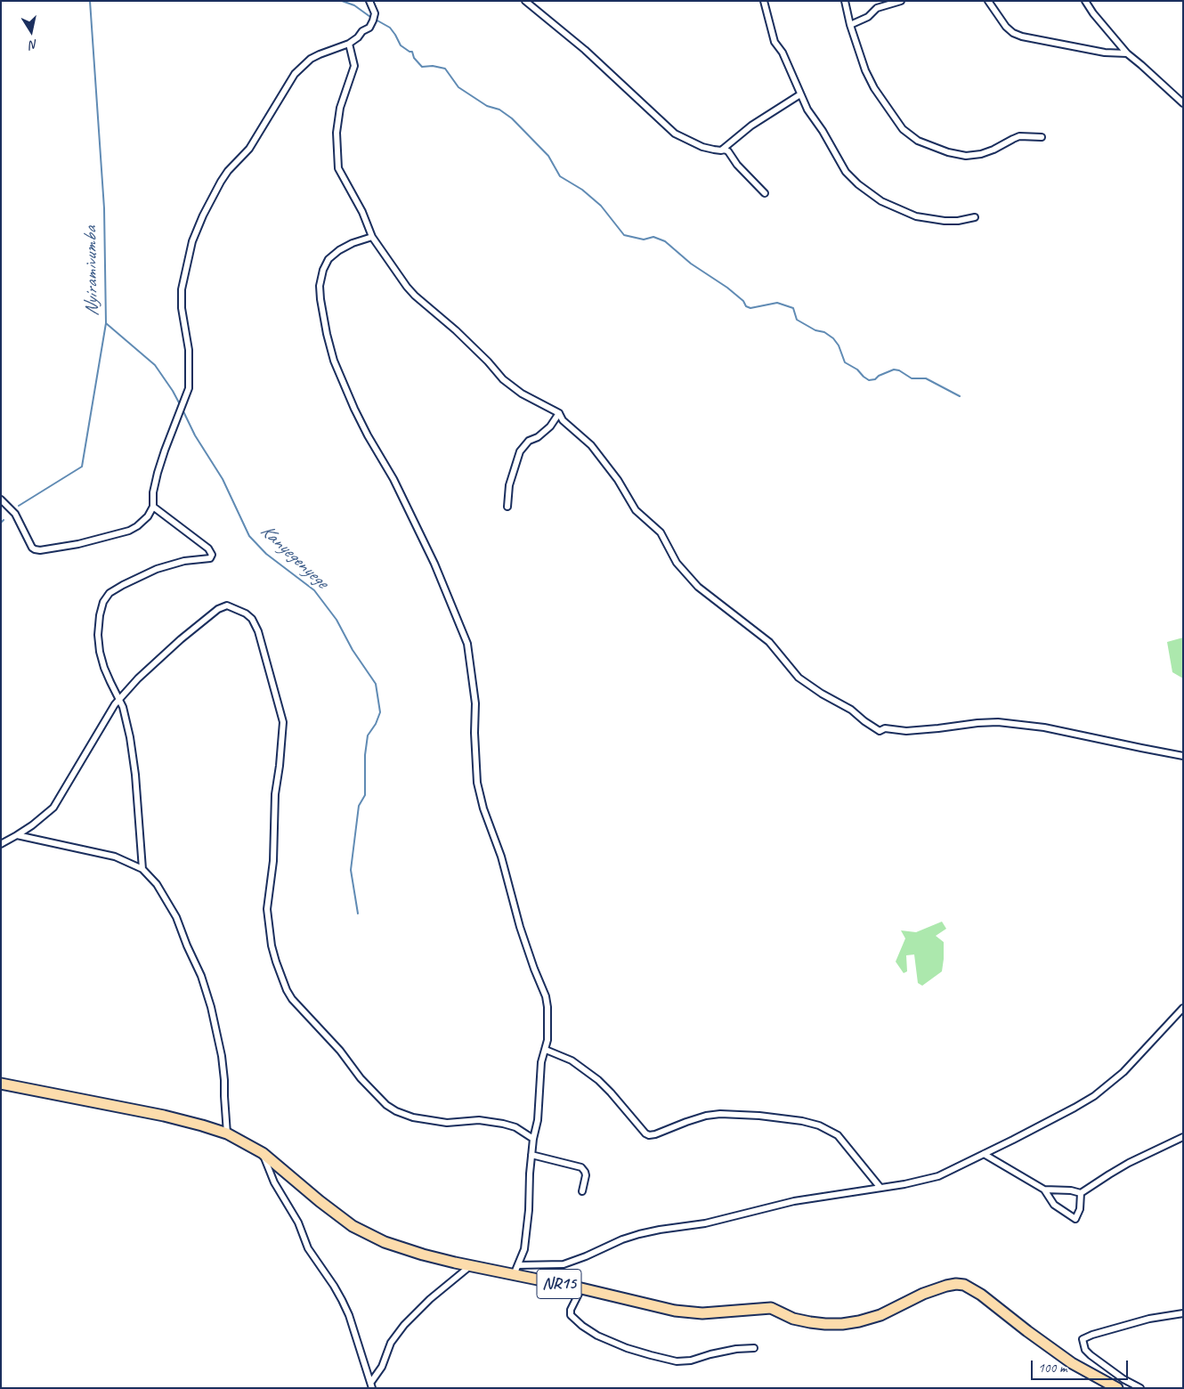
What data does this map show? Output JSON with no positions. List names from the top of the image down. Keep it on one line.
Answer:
{"streets":{"highway":["NR15"]},"water":["Nyiramivumba","Kanyegenyege"],"scale_bar":"100 m","north":"bottom"}
